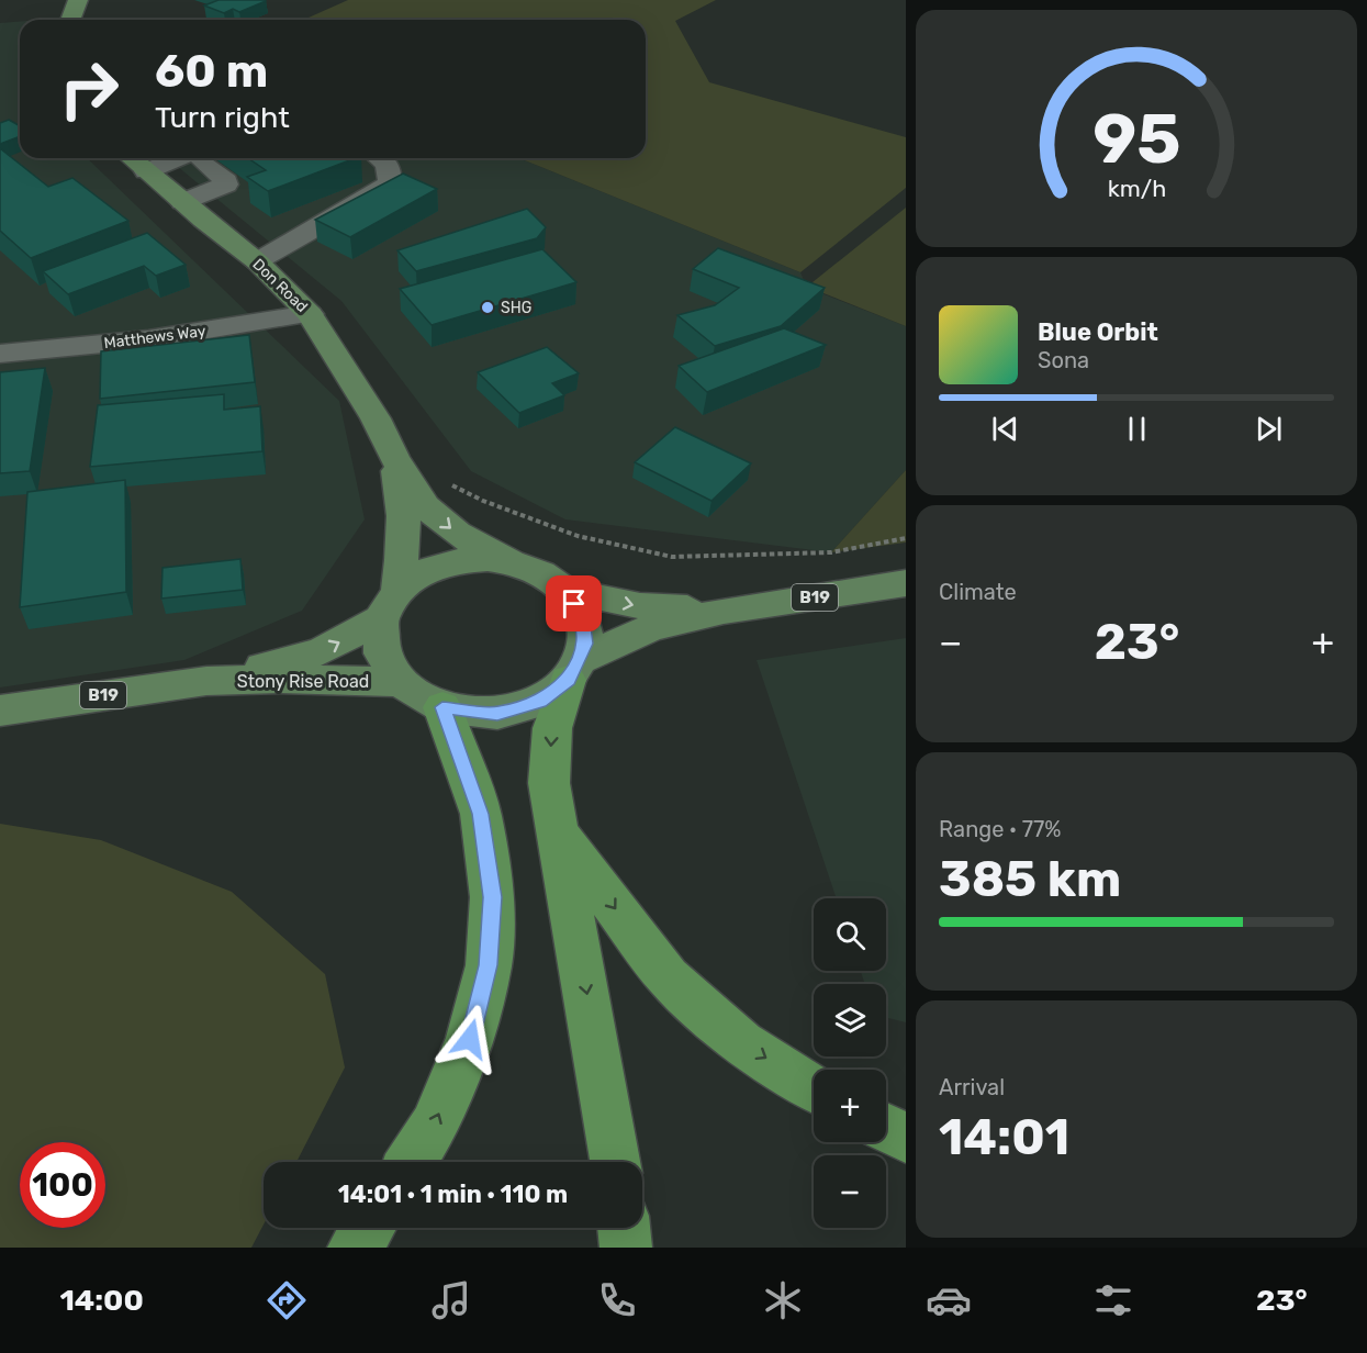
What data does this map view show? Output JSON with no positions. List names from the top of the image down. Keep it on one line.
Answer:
{"streets":{"main road":["Don Road","B19","Stony Rise Road"],"street":["Matthews Way"]},"crossings":[["Don Road","Matthews Way"],["Don Road","B19"],["Don Road","Stony Rise Road"],["B19","Stony Rise Road"]],"places":["SHG"],"page":{"turn":["60 m","Turn right"],"song":["Blue Orbit","Sona"],"tile":["Climate",["Range · 77%","385 km"],["Arrival","14:01"]],"heat":["−","23°","+"],"map_buttons":["+","−"],"limit":"100","trip":"14:01 · 1 min · 110 m","tabs":["14:00","23°"],"gauge":["95","km/h"]}}
